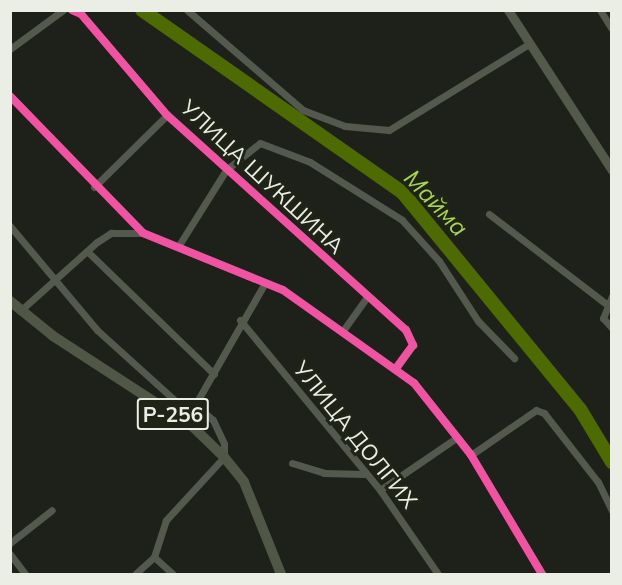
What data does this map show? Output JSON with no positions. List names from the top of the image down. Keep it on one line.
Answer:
{"streets":{"main road":["Р-256"],"street":["УЛИЦА ШУКШИНА","УЛИЦА ДОЛГИХ"]},"water":["Майма"]}
